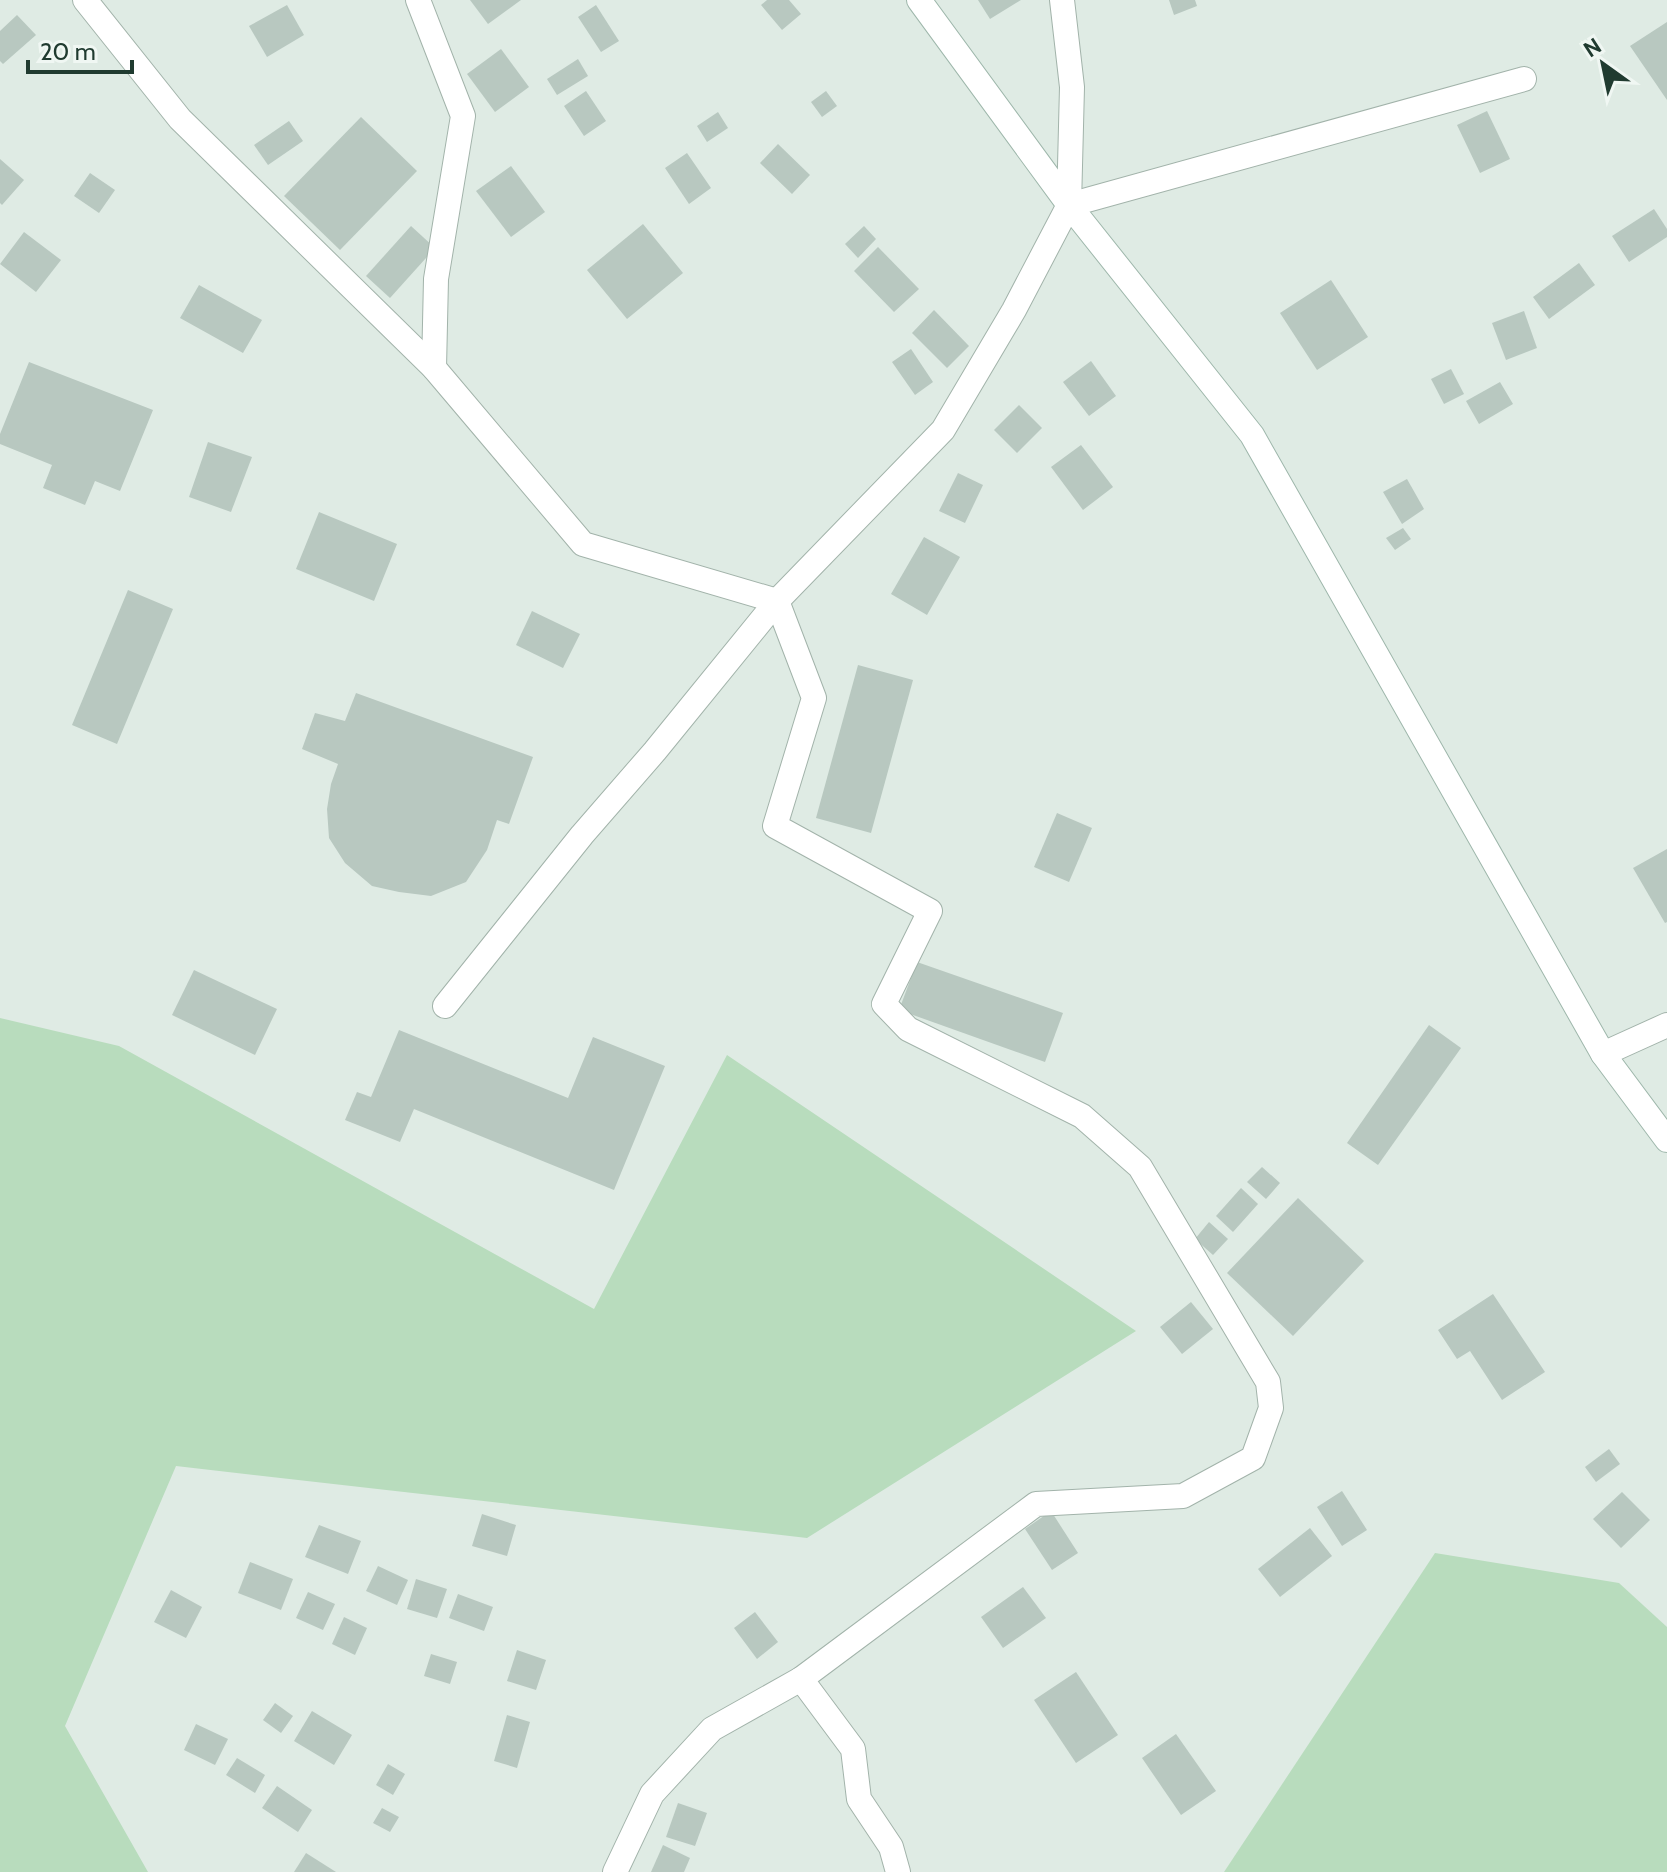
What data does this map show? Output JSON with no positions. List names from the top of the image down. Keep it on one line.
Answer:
{"scale_bar":"20 m","north":"top left"}
